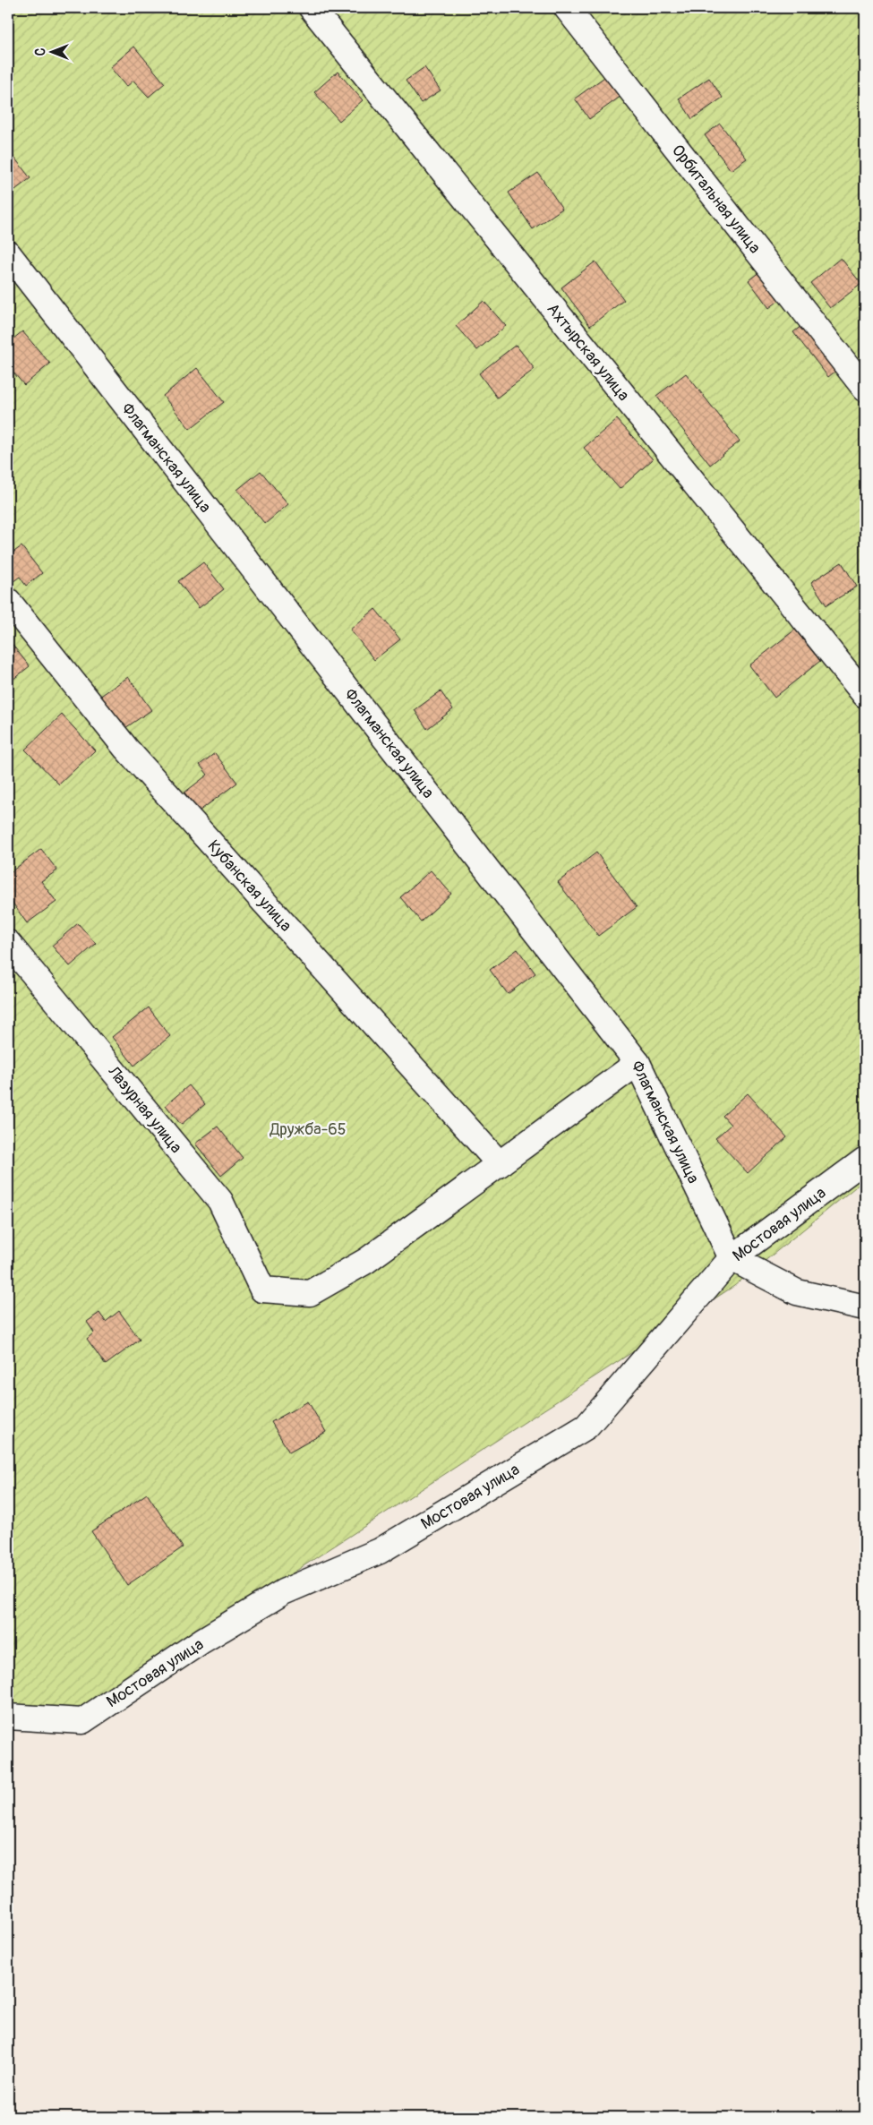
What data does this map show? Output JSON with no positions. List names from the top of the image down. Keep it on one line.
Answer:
{"streets":{"lane":["Орбитальная улица","Ахтырская улица","Флагманская улица","Кубанская улица","Лазурная улица","Мостовая улица"]},"crossings":[["Флагманская улица","Мостовая улица"],["Кубанская улица","Лазурная улица"]],"parks":["Дружба-65"],"north":"left"}
